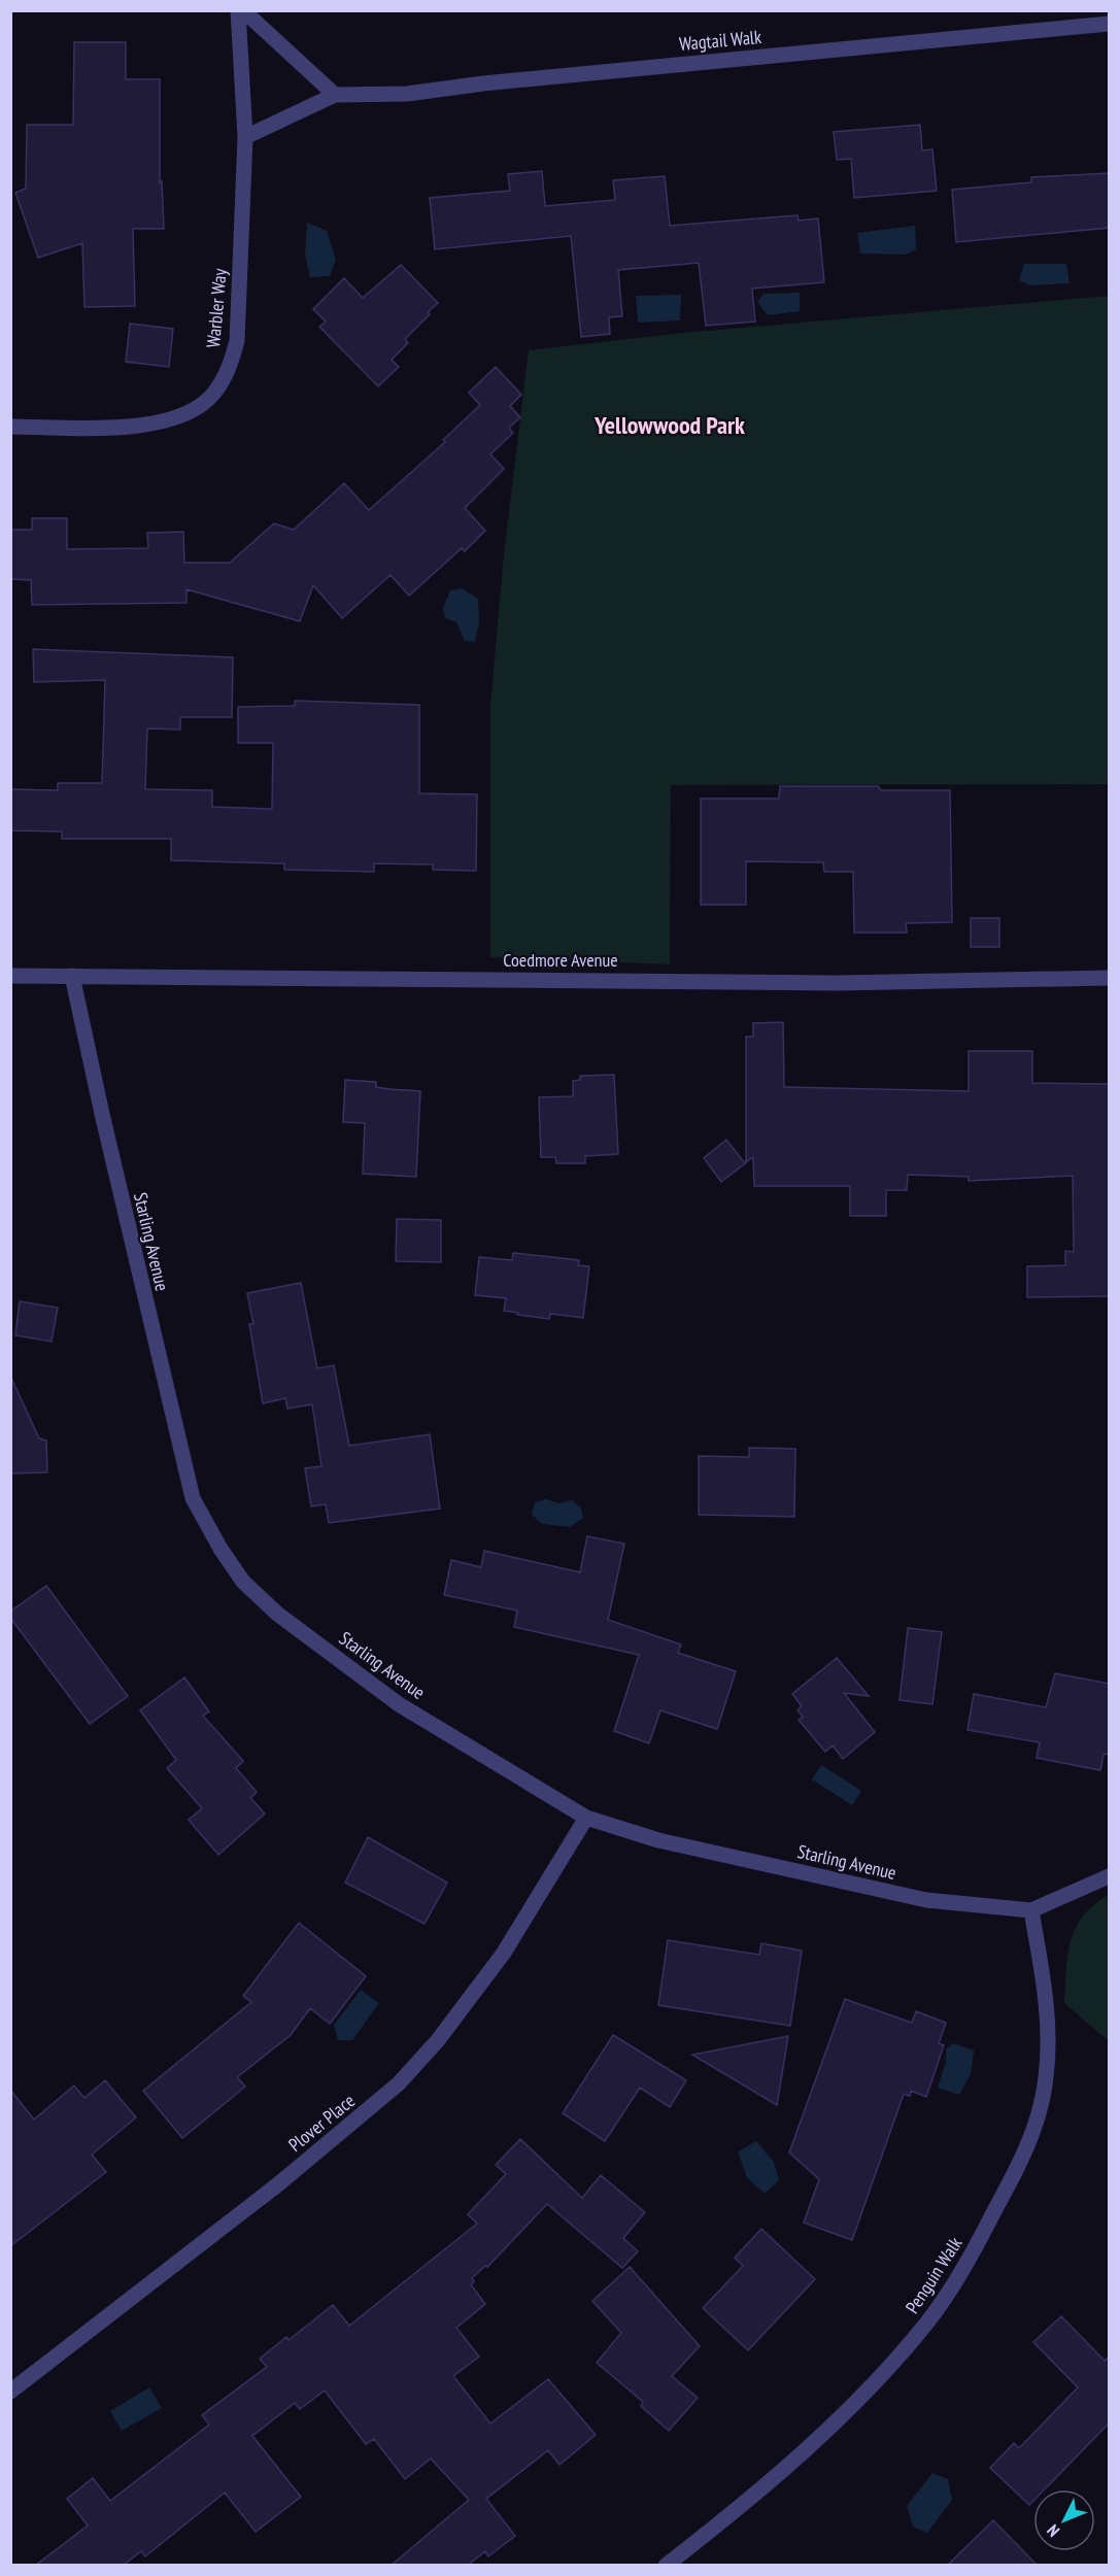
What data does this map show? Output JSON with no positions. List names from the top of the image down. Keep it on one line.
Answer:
{"streets":{"street":["Wagtail Walk","Warbler Way","Coedmore Avenue","Starling Avenue","Plover Place","Penguin Walk"]},"crossings":[["Wagtail Walk","Warbler Way"],["Coedmore Avenue","Starling Avenue"],["Starling Avenue","Plover Place"],["Starling Avenue","Penguin Walk"]],"districts":["Yellowwood Park"],"north":"bottom left"}
